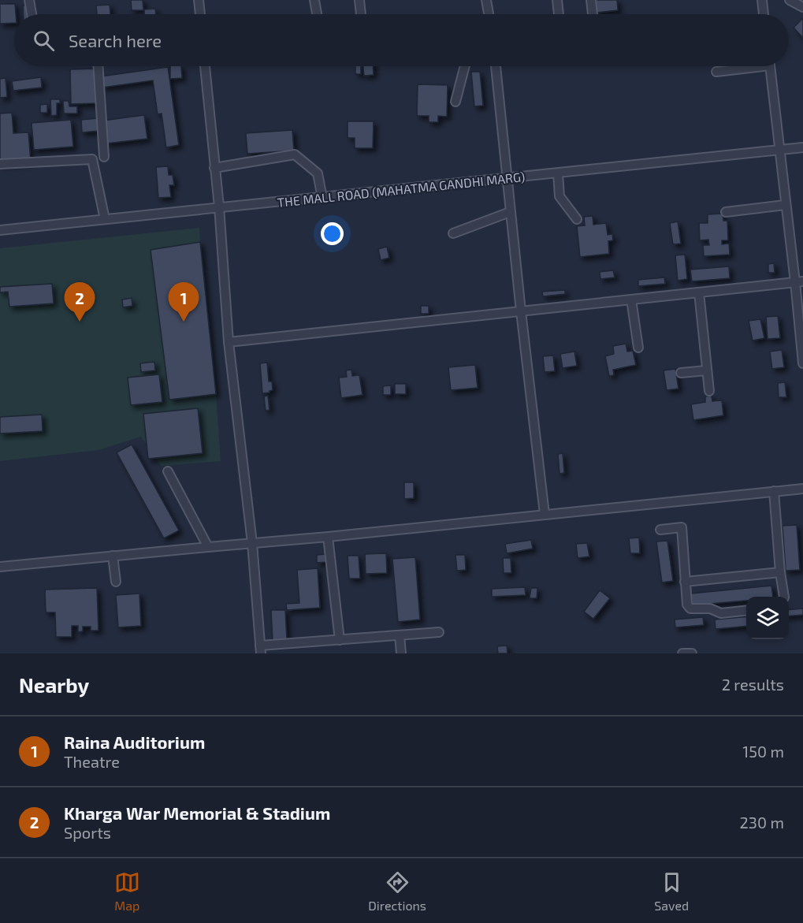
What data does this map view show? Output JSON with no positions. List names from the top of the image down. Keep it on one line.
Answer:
{"streets":{"street":["THE MALL ROAD (MAHATMA GANDHI MARG)"]},"page":{"search":"Search here","pins":["1","2"],"heading":["Nearby","2 results"],"list":[{"mark":"1","name":"Raina Auditorium","note":"Theatre","value":"150 m"},{"mark":"2","name":"Kharga War Memorial & Stadium","note":"Sports","value":"230 m"}],"nav":["Map","Directions","Saved"]}}
